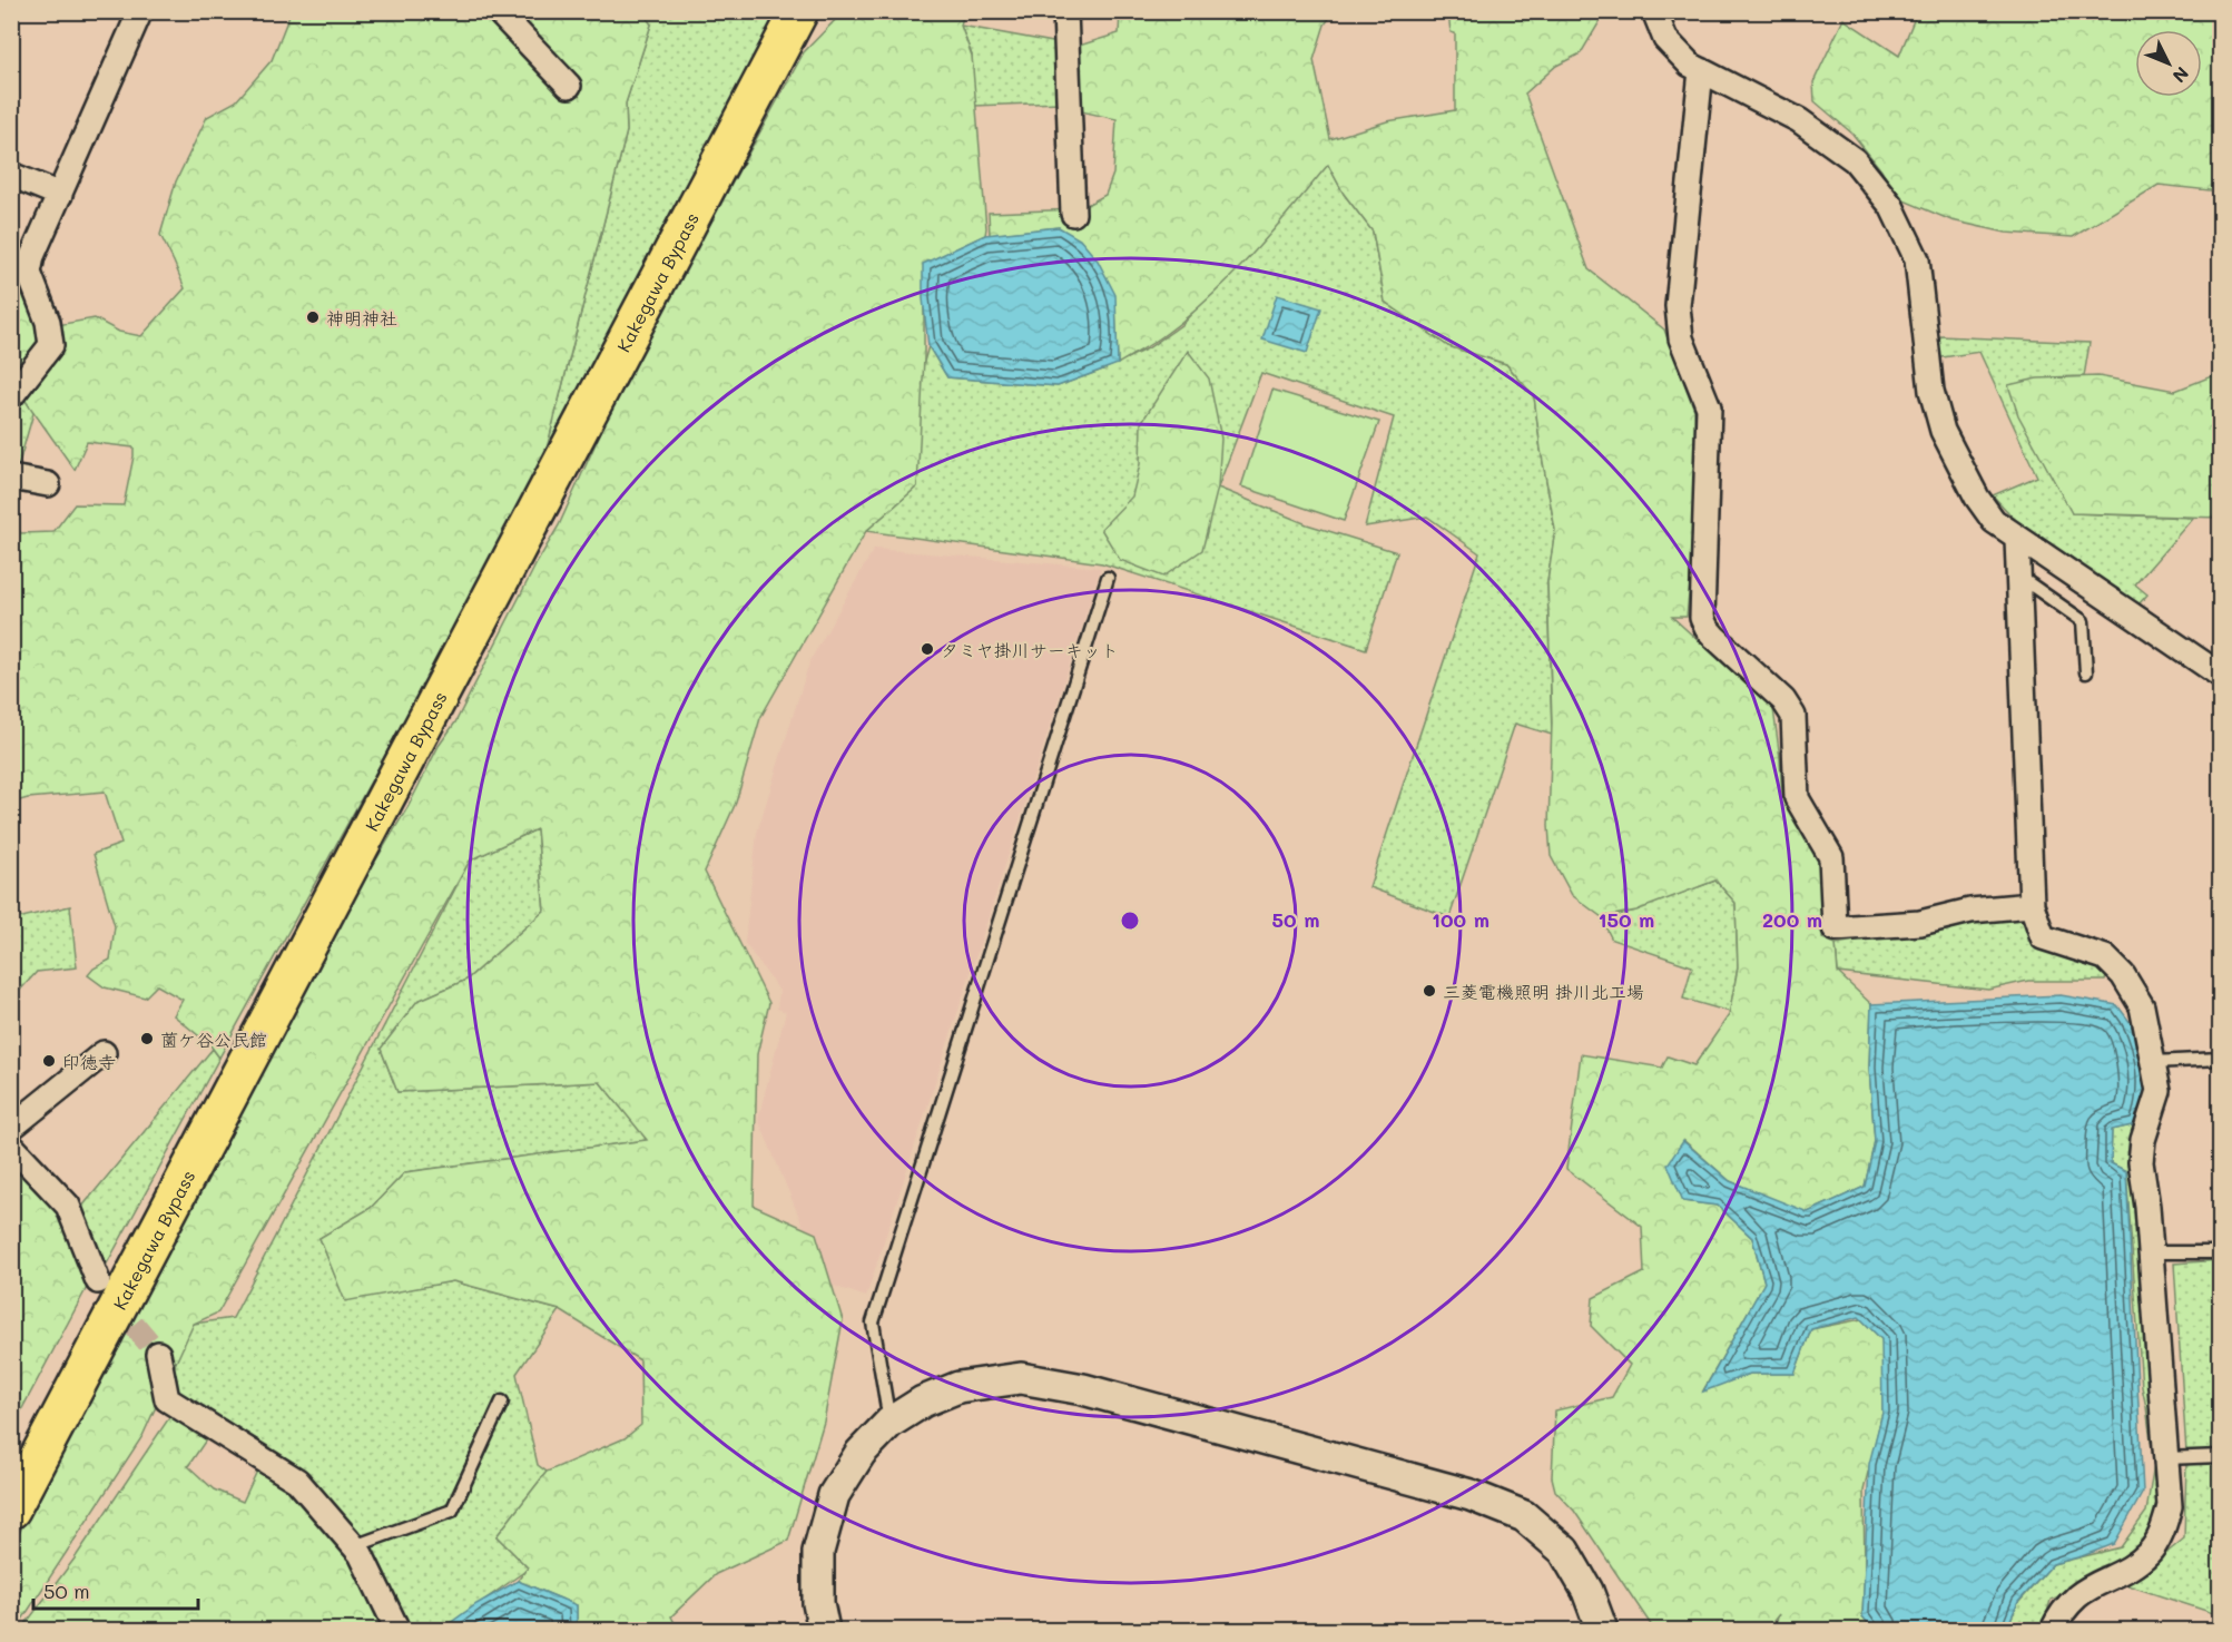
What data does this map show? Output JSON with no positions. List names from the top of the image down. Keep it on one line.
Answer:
{"streets":{"highway":["Kakegawa Bypass"]},"places":["神明神社","タミヤ掛川サーキット","三菱電機照明 掛川北工場","薗ケ谷公民館","印徳寺"],"scale_bar":"50 m","north":"bottom right","rings":["50 m","100 m","150 m","200 m"]}
